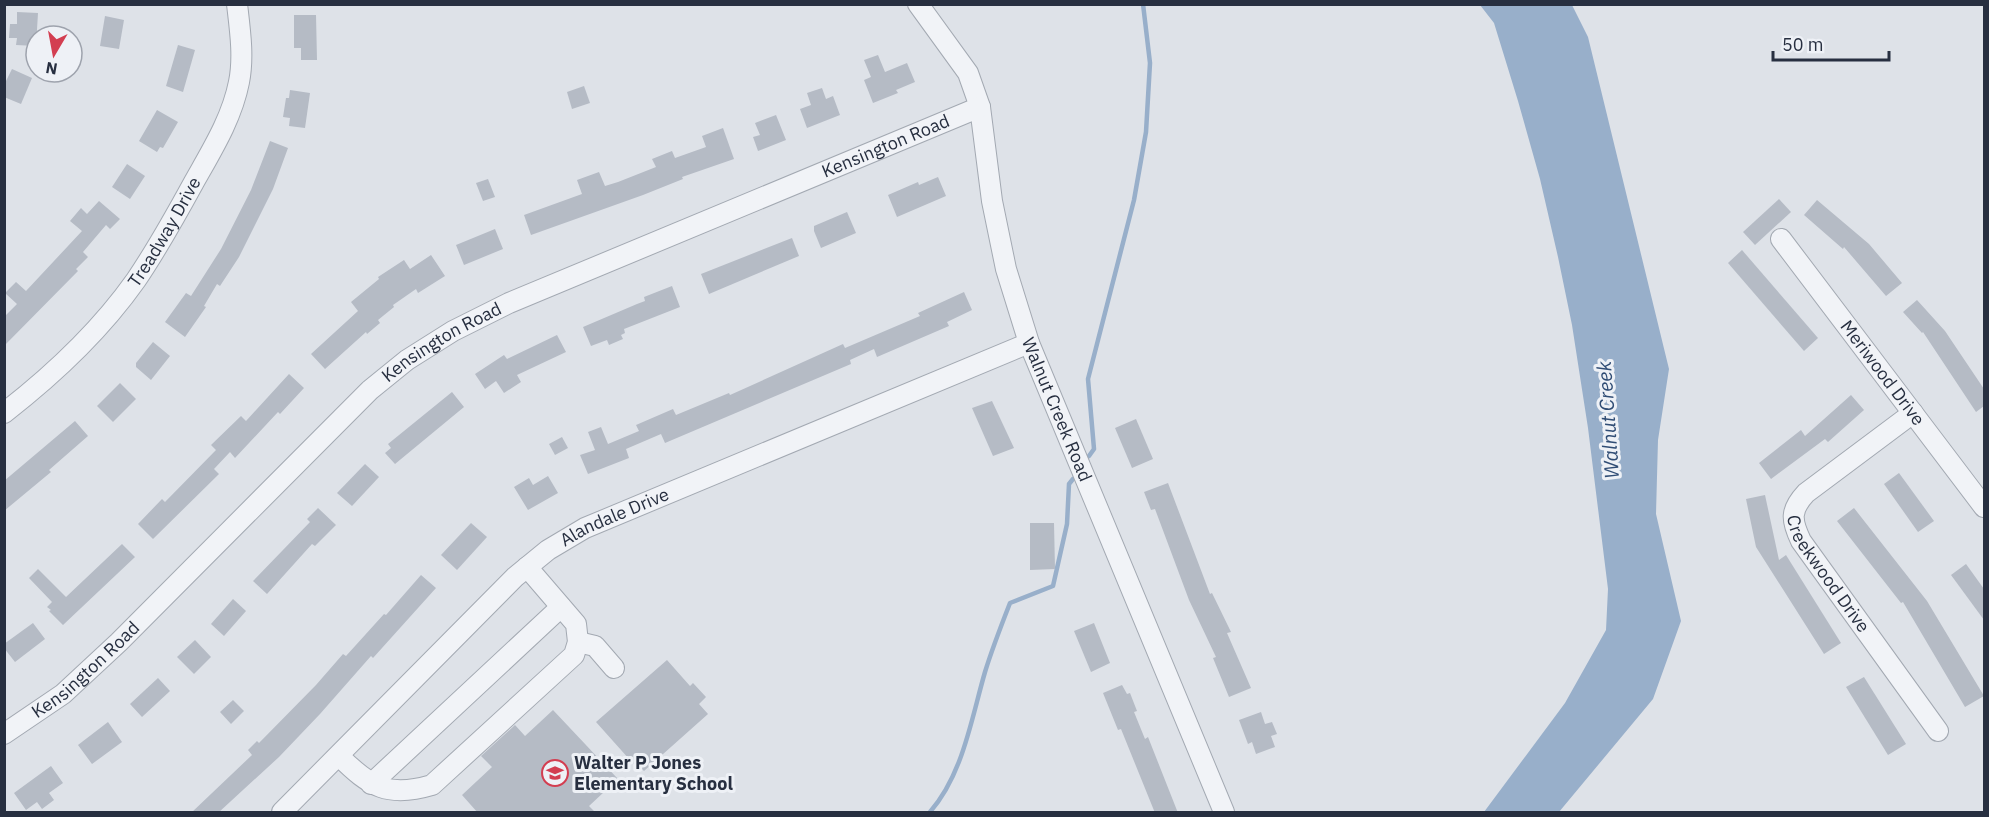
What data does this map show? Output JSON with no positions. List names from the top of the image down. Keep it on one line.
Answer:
{"streets":{"street":["Kensington Road","Treadway Drive","Meriwood Drive","Walnut Creek Road","Alandale Drive","Creekwood Drive"]},"crossings":[["Kensington Road","Walnut Creek Road"],["Meriwood Drive","Creekwood Drive"],["Walnut Creek Road","Alandale Drive"]],"water":["Walnut Creek"],"places":{"school or university":["Walter P Jones Elementary School"]},"scale_bar":"50 m","north":"bottom"}
